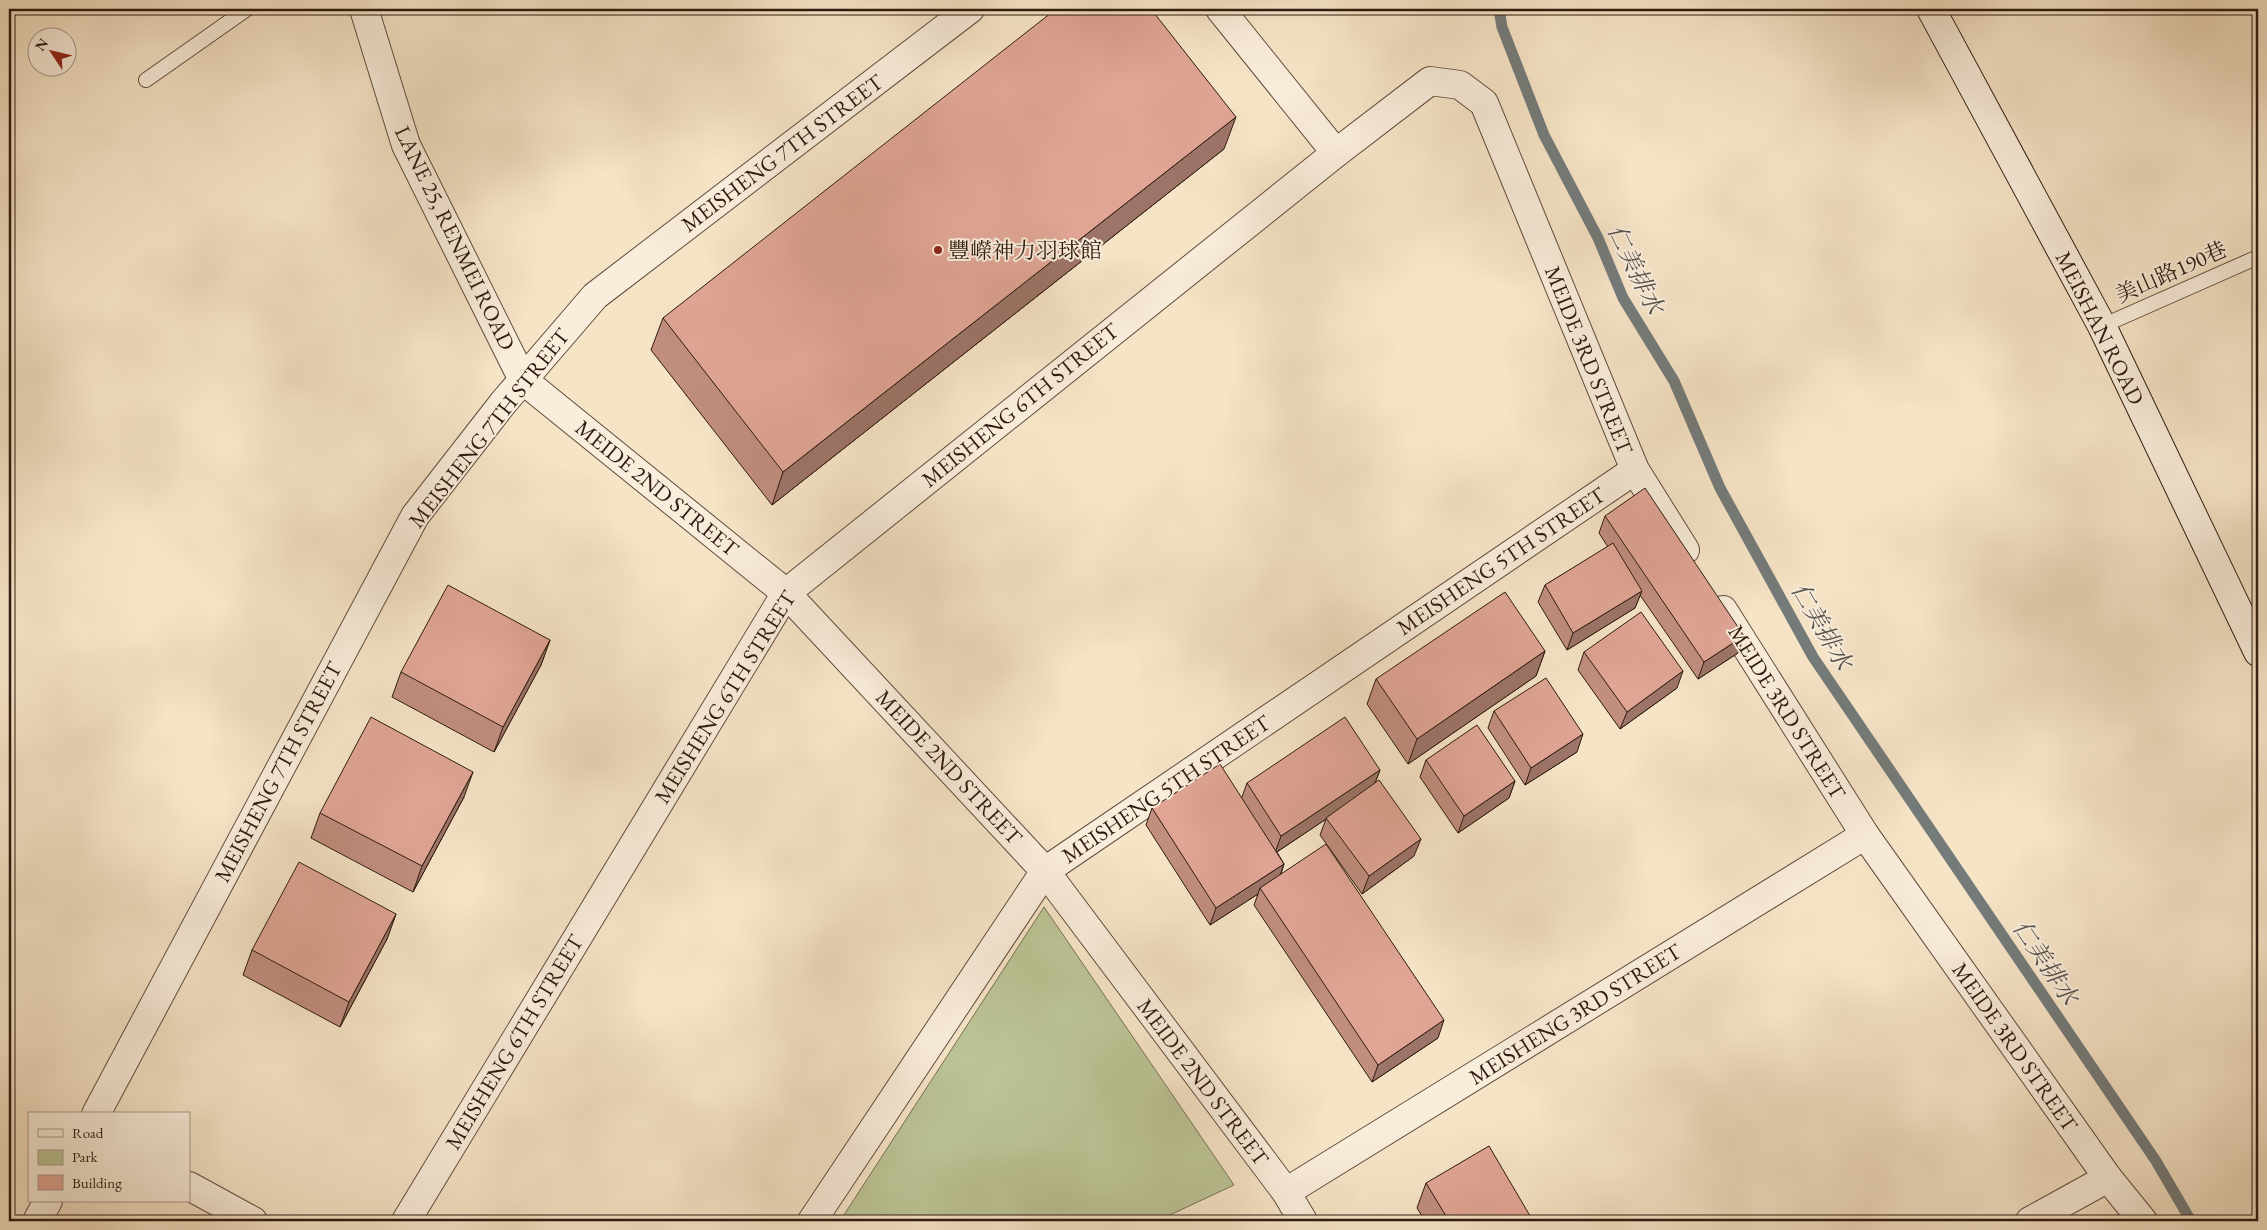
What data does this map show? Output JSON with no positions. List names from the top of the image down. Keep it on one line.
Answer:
{"streets":{"street":["MEISHENG 7TH STREET","LANE 25, RENMEI ROAD","MEISHAN ROAD","MEIDE 3RD STREET","MEISHENG 6TH STREET","MEIDE 2ND STREET","MEISHENG 5TH STREET","MEISHENG 3RD STREET"],"lane":["美山路190巷"]},"crossings":[["MEISHENG 7TH STREET","LANE 25, RENMEI ROAD"],["MEISHENG 7TH STREET","MEIDE 2ND STREET"],["LANE 25, RENMEI ROAD","MEIDE 2ND STREET"],["美山路190巷","MEISHAN ROAD"],["MEIDE 3RD STREET","MEISHENG 6TH STREET"],["MEIDE 3RD STREET","MEISHENG 5TH STREET"],["MEIDE 3RD STREET","MEISHENG 3RD STREET"],["MEISHENG 6TH STREET","MEIDE 2ND STREET"],["MEIDE 2ND STREET","MEISHENG 5TH STREET"],["MEIDE 2ND STREET","MEISHENG 3RD STREET"]],"water":["仁美排水"],"places":["豐嶸神力羽球館"],"legend":["Road","Park","Building"],"north":"top left"}
